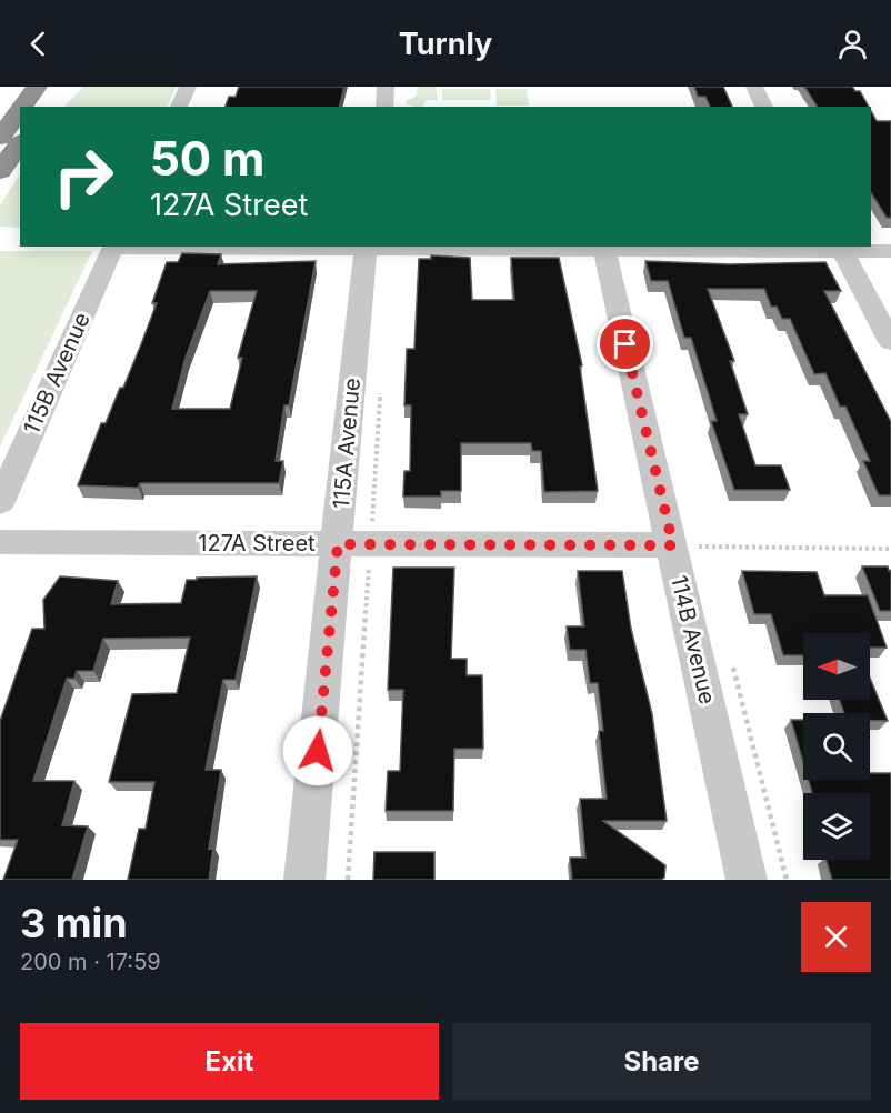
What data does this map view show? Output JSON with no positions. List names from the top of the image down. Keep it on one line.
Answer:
{"streets":{"street":["115B Avenue","115A Avenue","127A Street","114B Avenue"]},"crossings":[["115A Avenue","127A Street"],["127A Street","114B Avenue"]],"north":"left","page":{"header":"Turnly","turn":["50 m","127A Street"],"heading":["3 min","200 m · 17:59"],"buttons":["Exit","Share"]}}
